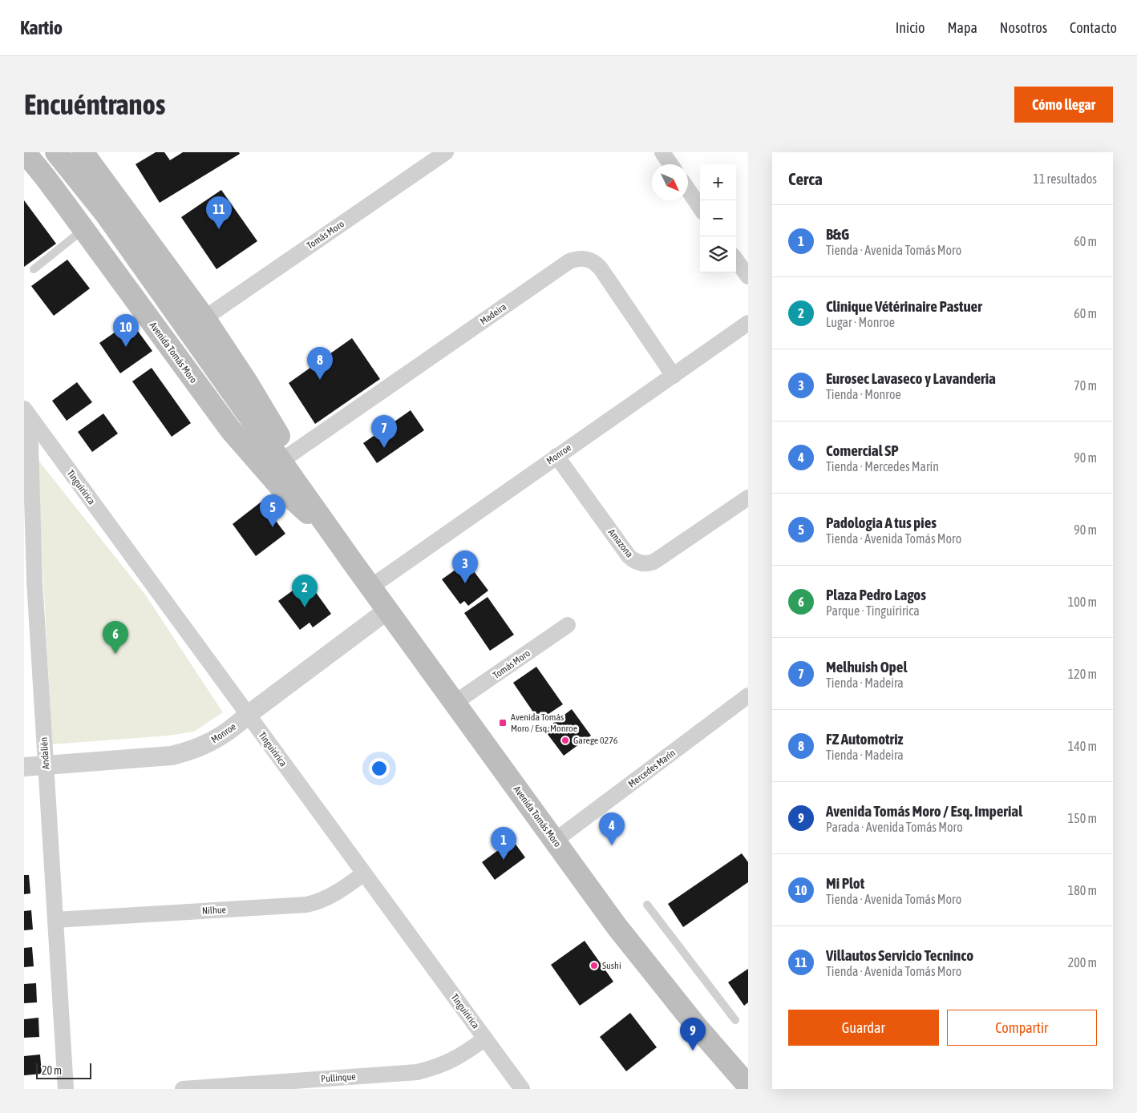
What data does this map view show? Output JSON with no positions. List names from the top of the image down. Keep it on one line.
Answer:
{"streets":{"main road":["Avenida Tomás Moro"],"street":["Tomás Moro","Madeira","Monroe","Tinguiririca","Amazona","Andalién","Mercedes Marín","Nilhue","Pullinque"]},"crossings":[["Tomás Moro","Avenida Tomás Moro"],["Madeira","Avenida Tomás Moro"],["Madeira","Monroe"],["Avenida Tomás Moro","Monroe"],["Avenida Tomás Moro","Mercedes Marín"],["Monroe","Tinguiririca"],["Monroe","Amazona"],["Monroe","Andalién"],["Tinguiririca","Andalién"],["Tinguiririca","Nilhue"],["Tinguiririca","Pullinque"],["Andalién","Nilhue"]],"places":{"transit":["Avenida Tomás Moro / Esq. Monroe"],"other":["Garege 0276","Sushi"]},"scale_bar":"20 m","north":"bottom right","page":{"header":"Kartio","nav":["Inicio","Mapa","Nosotros","Contacto"],"buttons":["Cómo llegar",["Guardar","Compartir"]],"title":"Encuéntranos","heading":["Cerca","11 resultados"],"map_buttons":["+","−"],"pins":["11","10","8","7","5","3","2","6","4","1","9"],"list":[{"mark":"1","name":"B&G","note":"Tienda · Avenida Tomás Moro","value":"60 m"},{"mark":"2","name":"Clinique Vétérinaire Pastuer","note":"Lugar · Monroe","value":"60 m"},{"mark":"3","name":"Eurosec Lavaseco y Lavanderia","note":"Tienda · Monroe","value":"70 m"},{"mark":"4","name":"Comercial SP","note":"Tienda · Mercedes Marín","value":"90 m"},{"mark":"5","name":"Padologia A tus pies","note":"Tienda · Avenida Tomás Moro","value":"90 m"},{"mark":"6","name":"Plaza Pedro Lagos","note":"Parque · Tinguiririca","value":"100 m"},{"mark":"7","name":"Melhuish Opel","note":"Tienda · Madeira","value":"120 m"},{"mark":"8","name":"FZ Automotriz","note":"Tienda · Madeira","value":"140 m"},{"mark":"9","name":"Avenida Tomás Moro / Esq. Imperial","note":"Parada · Avenida Tomás Moro","value":"150 m"},{"mark":"10","name":"Mi Plot","note":"Tienda · Avenida Tomás Moro","value":"180 m"},{"mark":"11","name":"Villautos Servicio Tecninco","note":"Tienda · Avenida Tomás Moro","value":"200 m"}],"scale":"20 m"}}
